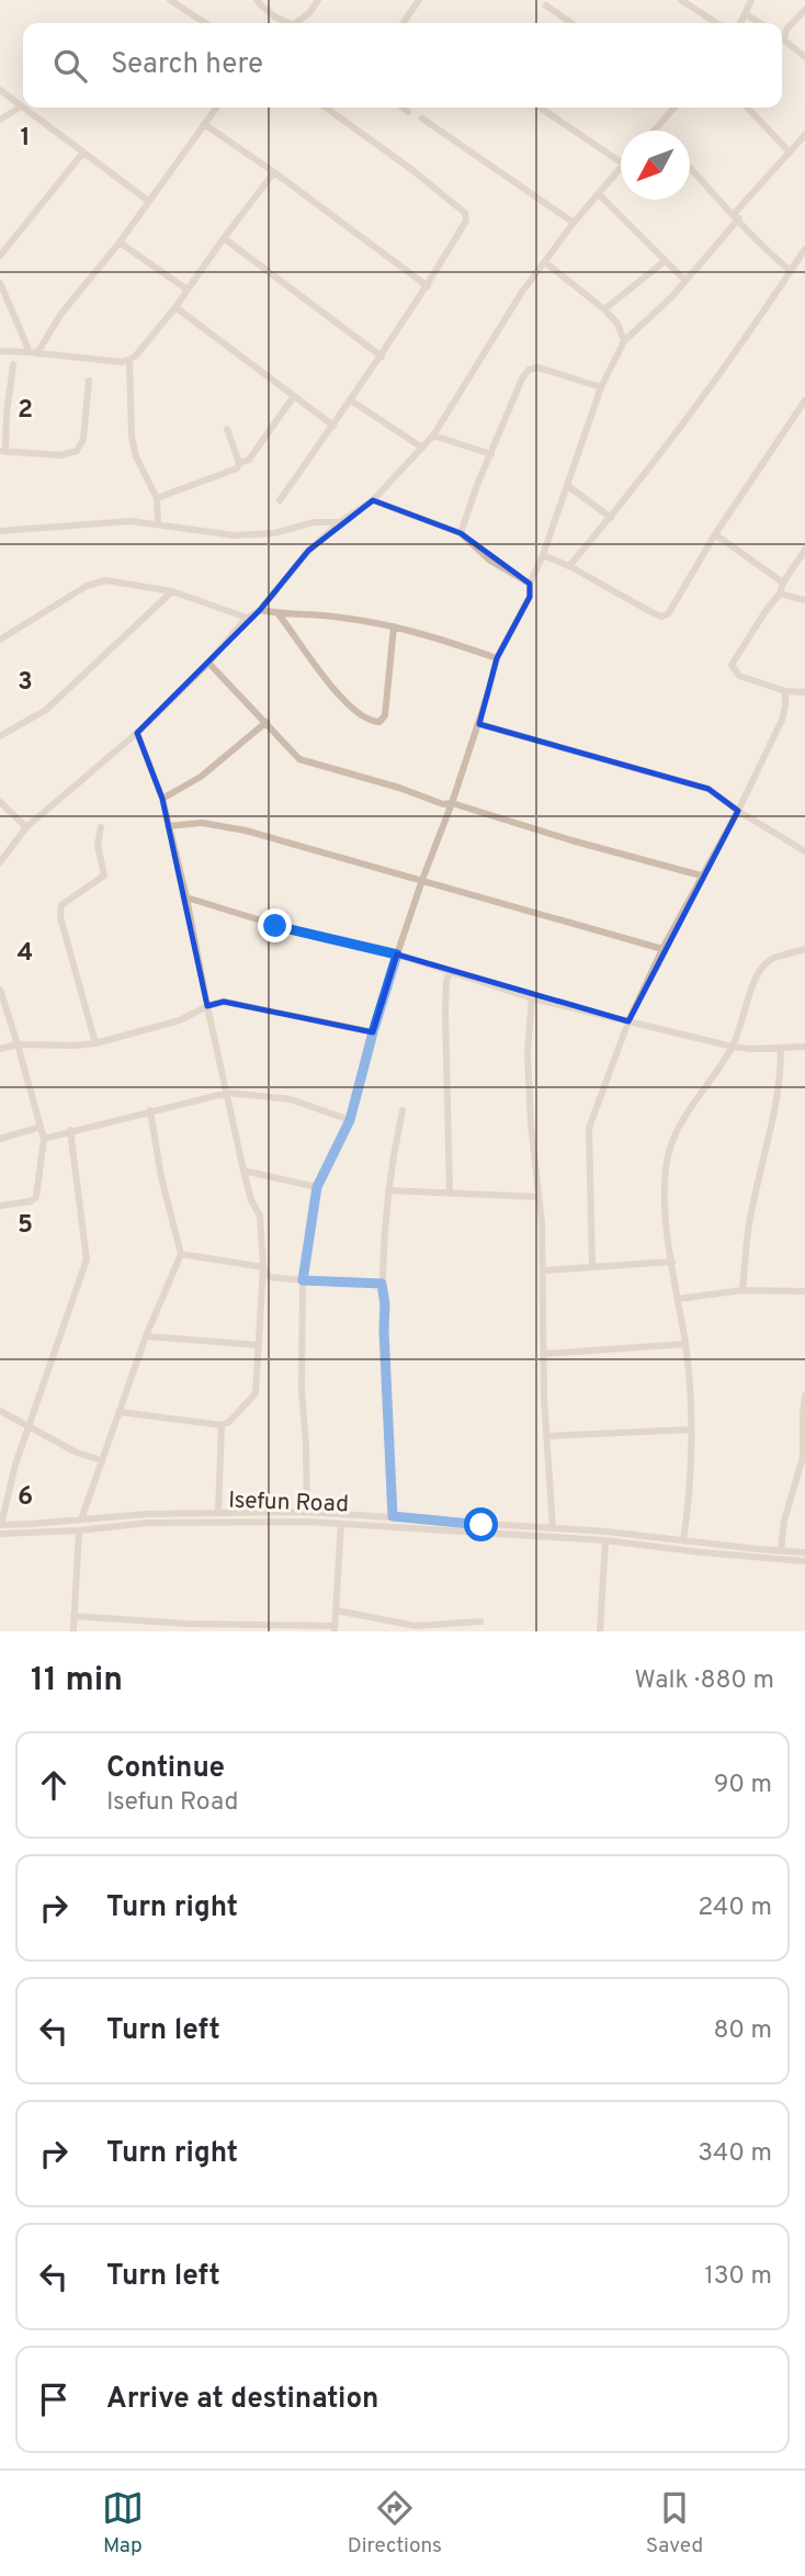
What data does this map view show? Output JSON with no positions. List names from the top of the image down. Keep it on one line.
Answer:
{"streets":{"street":["Isefun Road"]},"north":"bottom left","page":{"search":"Search here","heading":["11 min","Walk · 880 m"],"list":[["Continue","Isefun Road","90 m"],["Turn right","240 m"],["Turn left","80 m"],["Turn right","340 m"],["Turn left","130 m"],"Arrive at destination"],"nav":["Map","Directions","Saved"]},"grid":{"rows":["1","2","3","4","5","6"]}}
